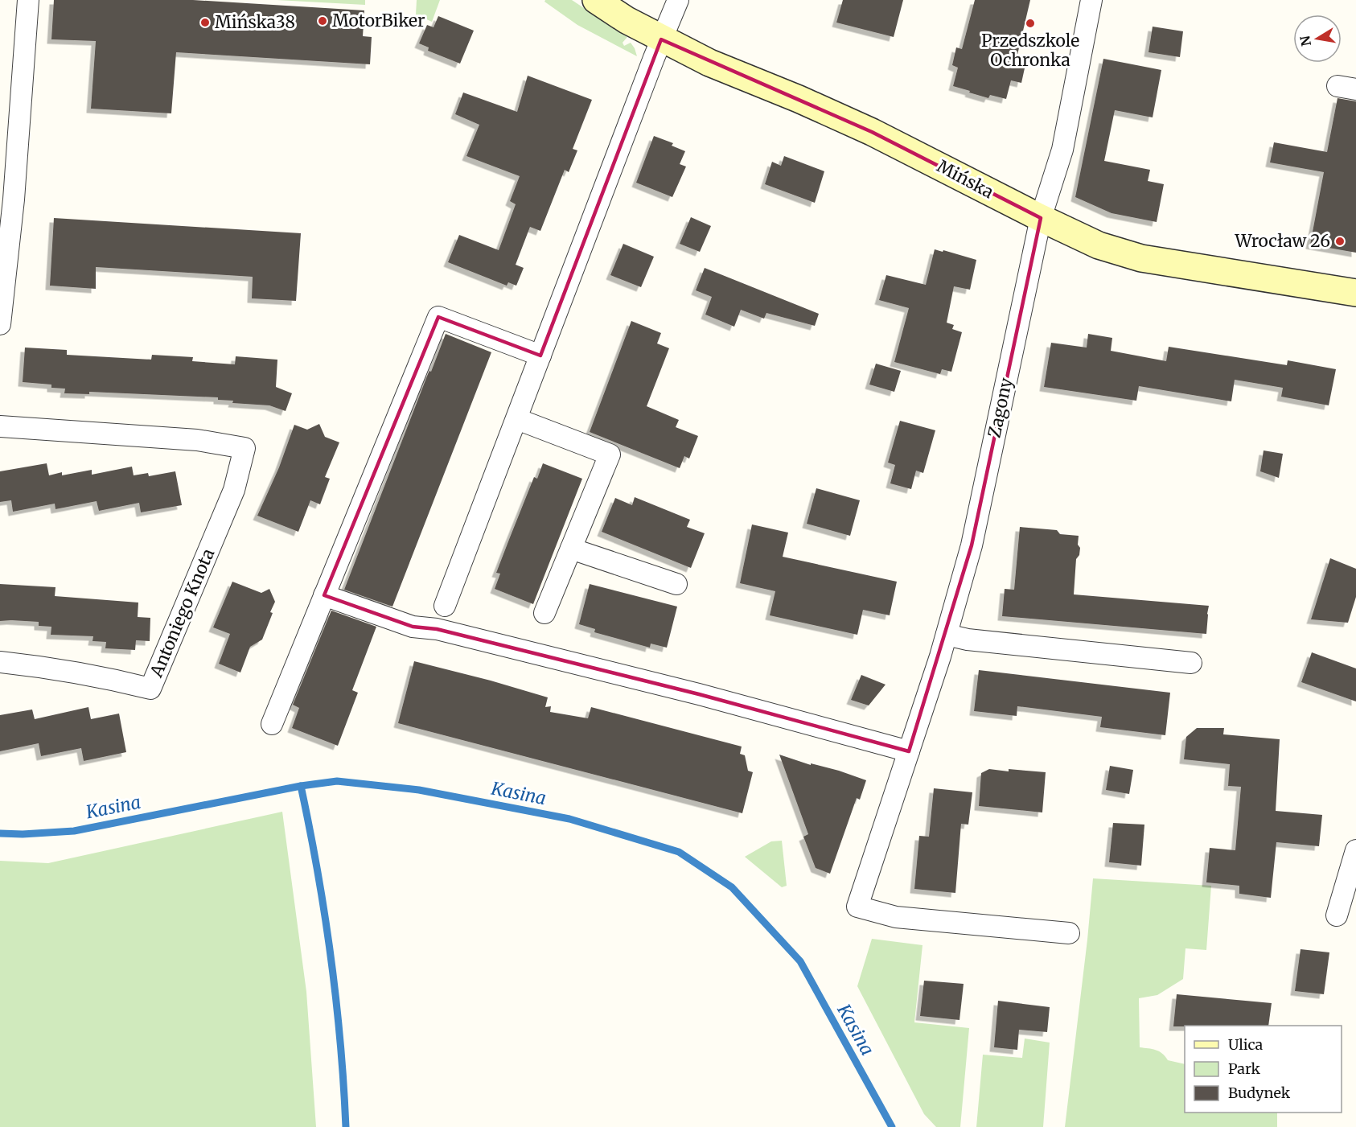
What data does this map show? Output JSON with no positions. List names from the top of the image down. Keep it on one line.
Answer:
{"streets":{"street":["Mińska","Zagony","Antoniego Knota"]},"crossings":[["Mińska","Zagony"]],"water":["Kasina"],"places":["MotorBiker","Mińska38","Przedszkole Ochronka","Wrocław 26"],"legend":["Ulica","Park","Budynek"],"north":"left"}
